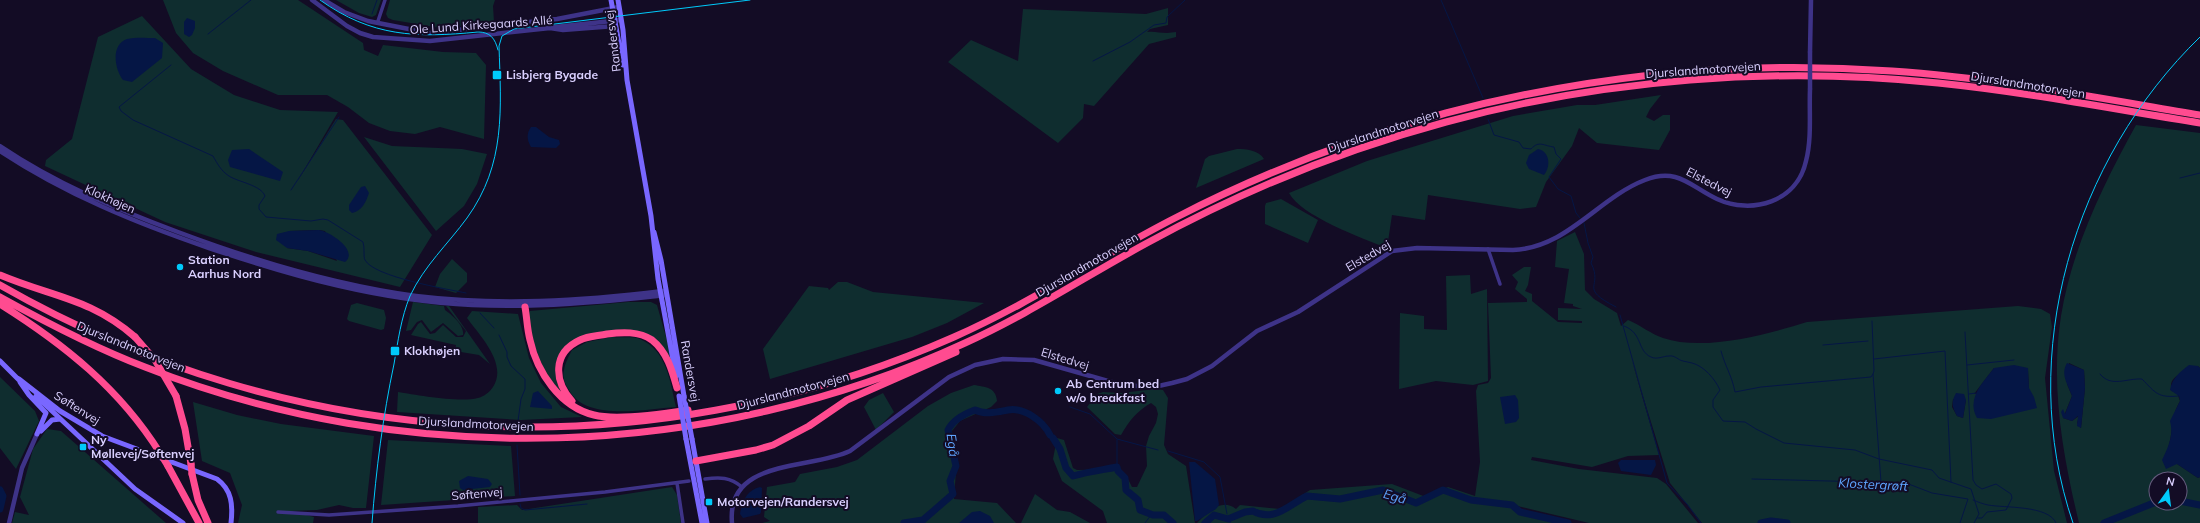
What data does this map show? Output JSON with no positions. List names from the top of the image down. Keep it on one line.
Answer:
{"streets":{"highway":["Djurslandmotorvejen"],"main road":["Randersvej","Søftenvej"],"street":["Ole Lund Kirkegaards Allé","Elstedvej","Klokhøjen"]},"crossings":[["Ole Lund Kirkegaards Allé","Randersvej"],["Randersvej","Klokhøjen"]],"water":["Egå","Klostergrøft"],"places":{"transit":["Lisbjerg Bygade","Klokhøjen","Ny Møllevej/Søftenvej","Motorvejen/Randersvej"],"other":["Station Aarhus Nord","Ab Centrum bed w/o breakfast"]},"north":"top"}
